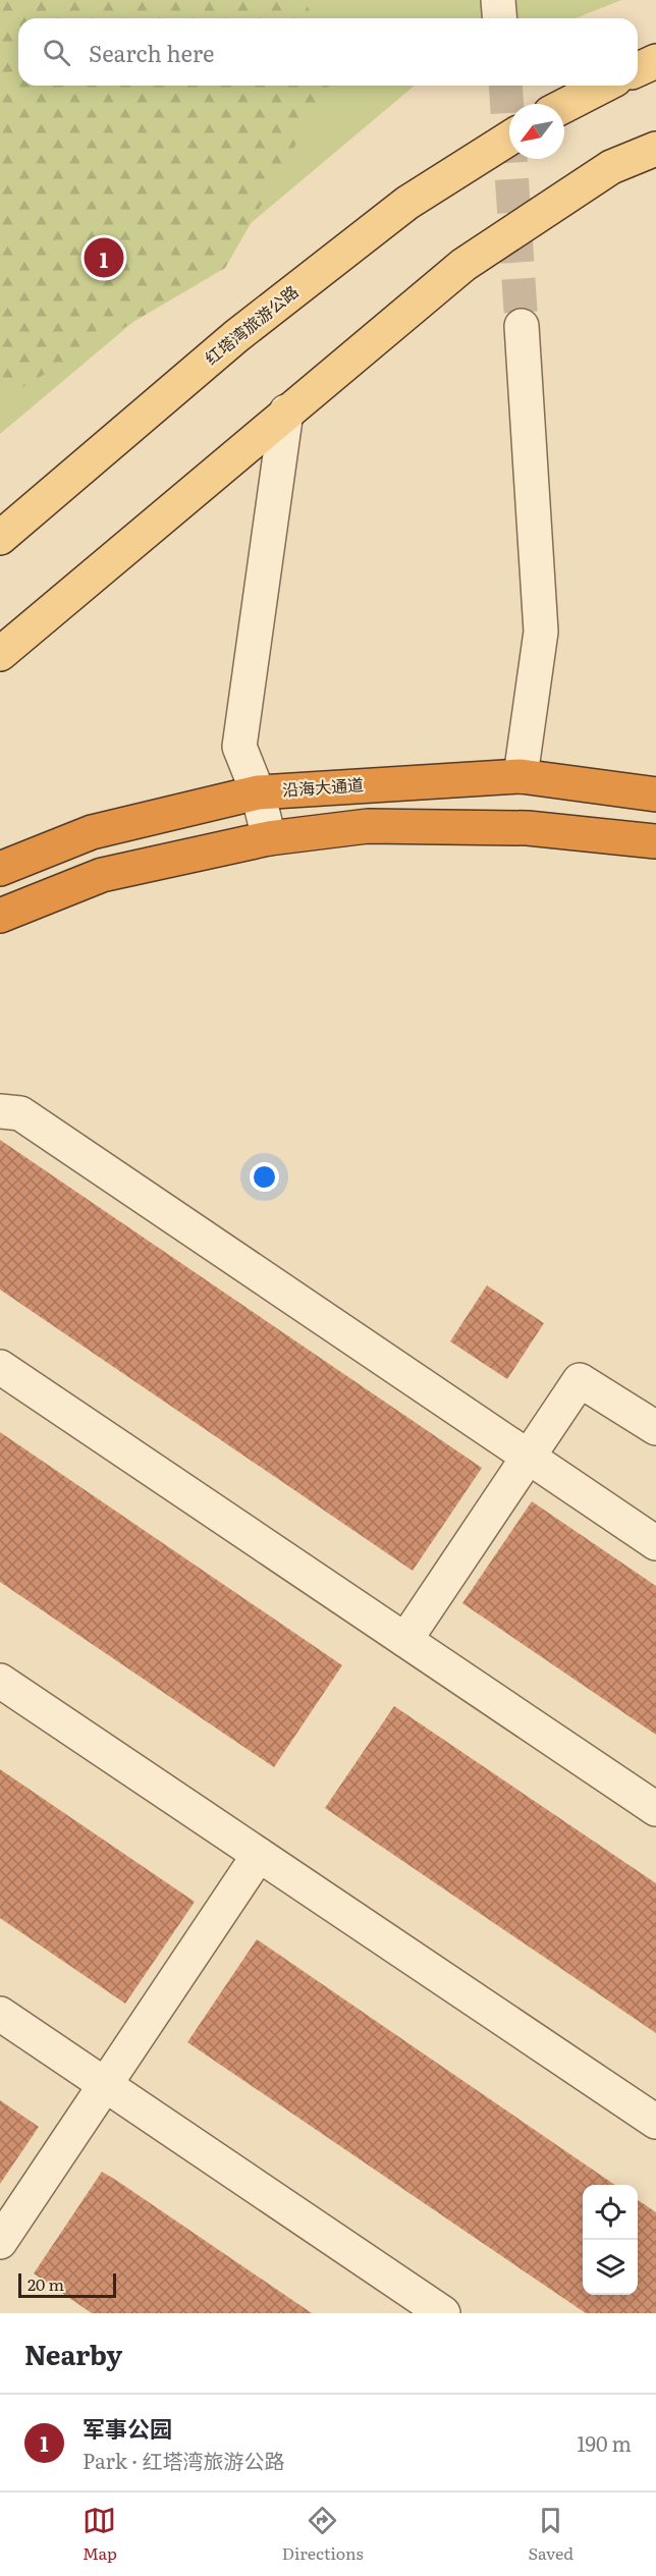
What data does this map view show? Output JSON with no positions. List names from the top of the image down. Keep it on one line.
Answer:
{"streets":{"highway":["沿海大通道"],"main road":["红塔湾旅游公路"]},"scale_bar":"20 m","north":"bottom left","page":{"search":"Search here","pins":"1","scale":"20 m","heading":"Nearby","list":[{"mark":"1","name":"军事公园","note":"Park · 红塔湾旅游公路","value":"190 m"}],"nav":["Map","Directions","Saved"]}}
